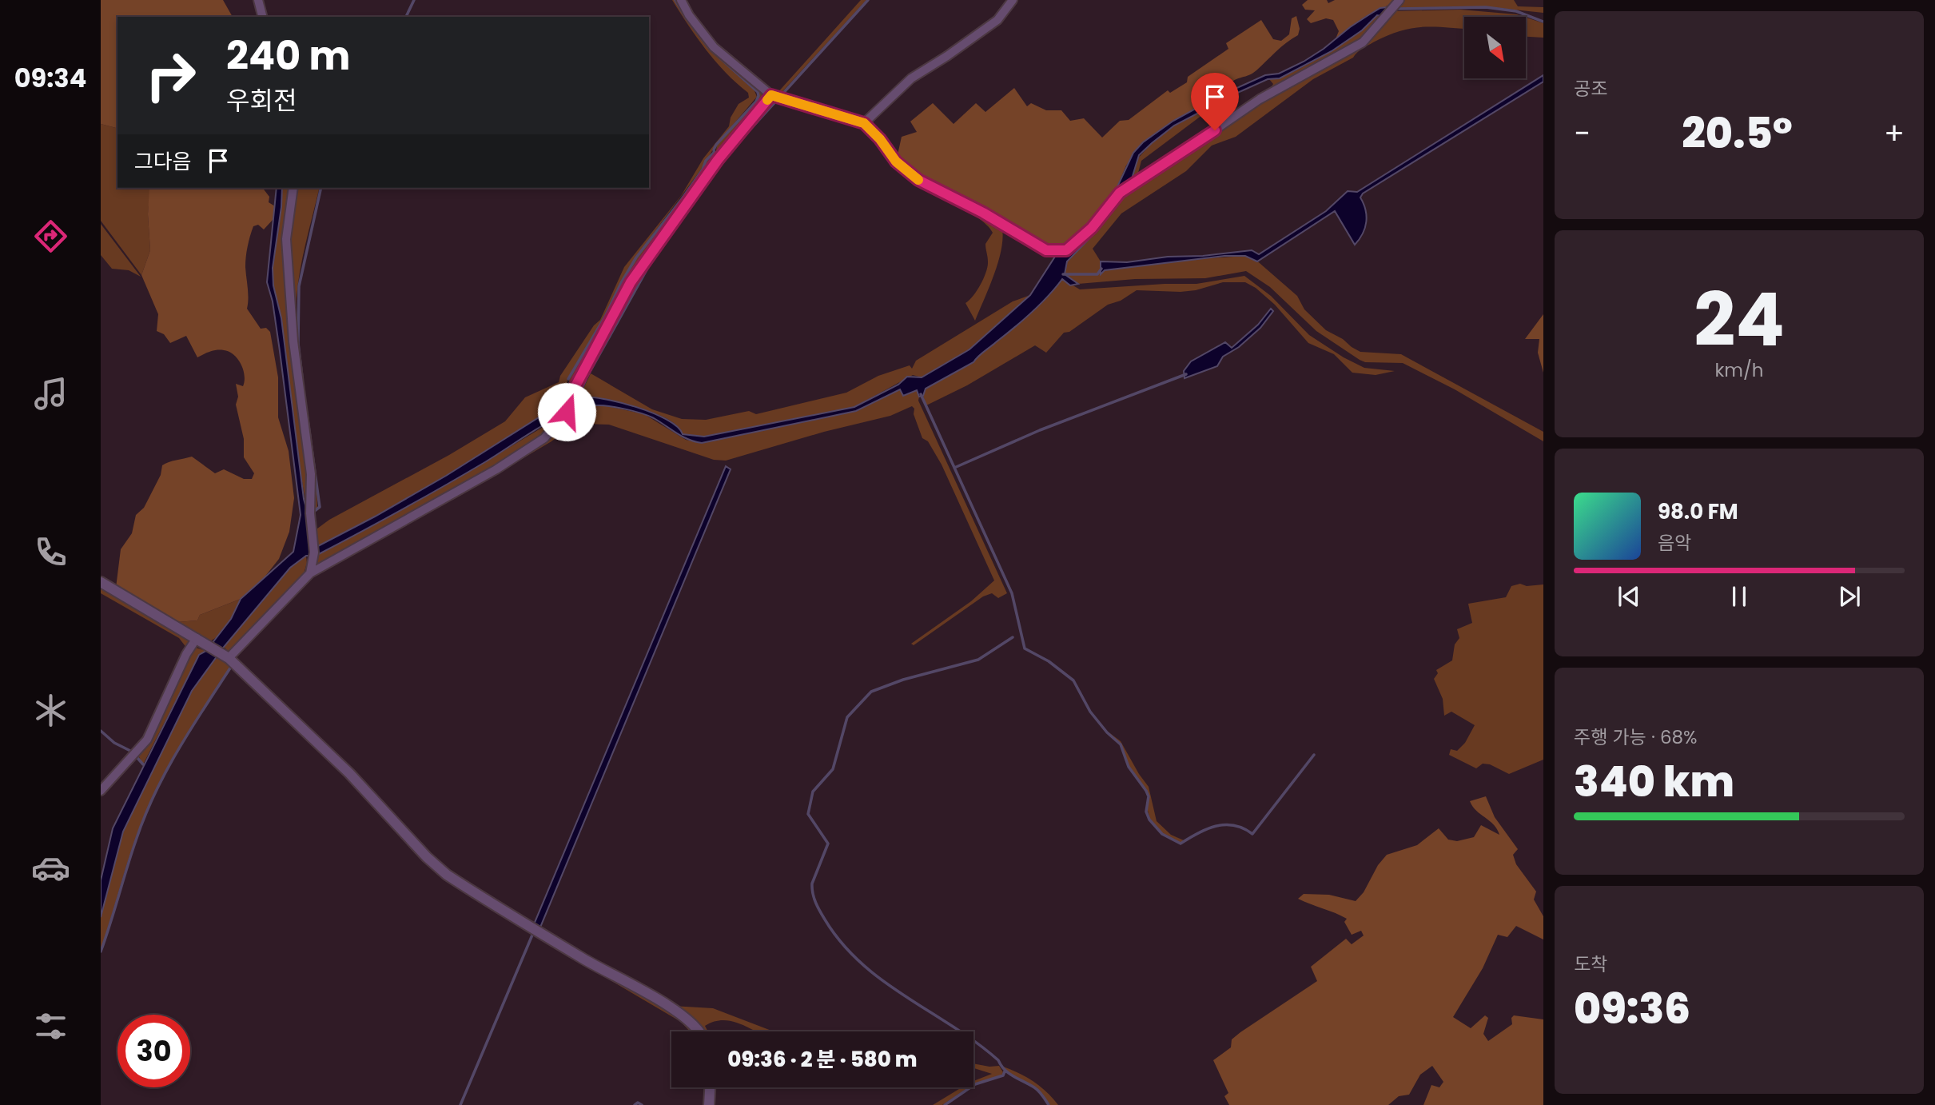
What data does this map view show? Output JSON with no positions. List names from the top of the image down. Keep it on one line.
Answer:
{"north":"bottom right","page":{"tabs":"09:34","tile":["공조",["24","km/h"],["주행 가능 · 68%","340 km"],["도착","09:36"]],"turn":["240 m","우회전"],"heat":["−","20.5°","+"],"then":"그다음","song":["98.0 FM","음악"],"limit":"30","trip":"09:36 · 2 분 · 580 m"}}
